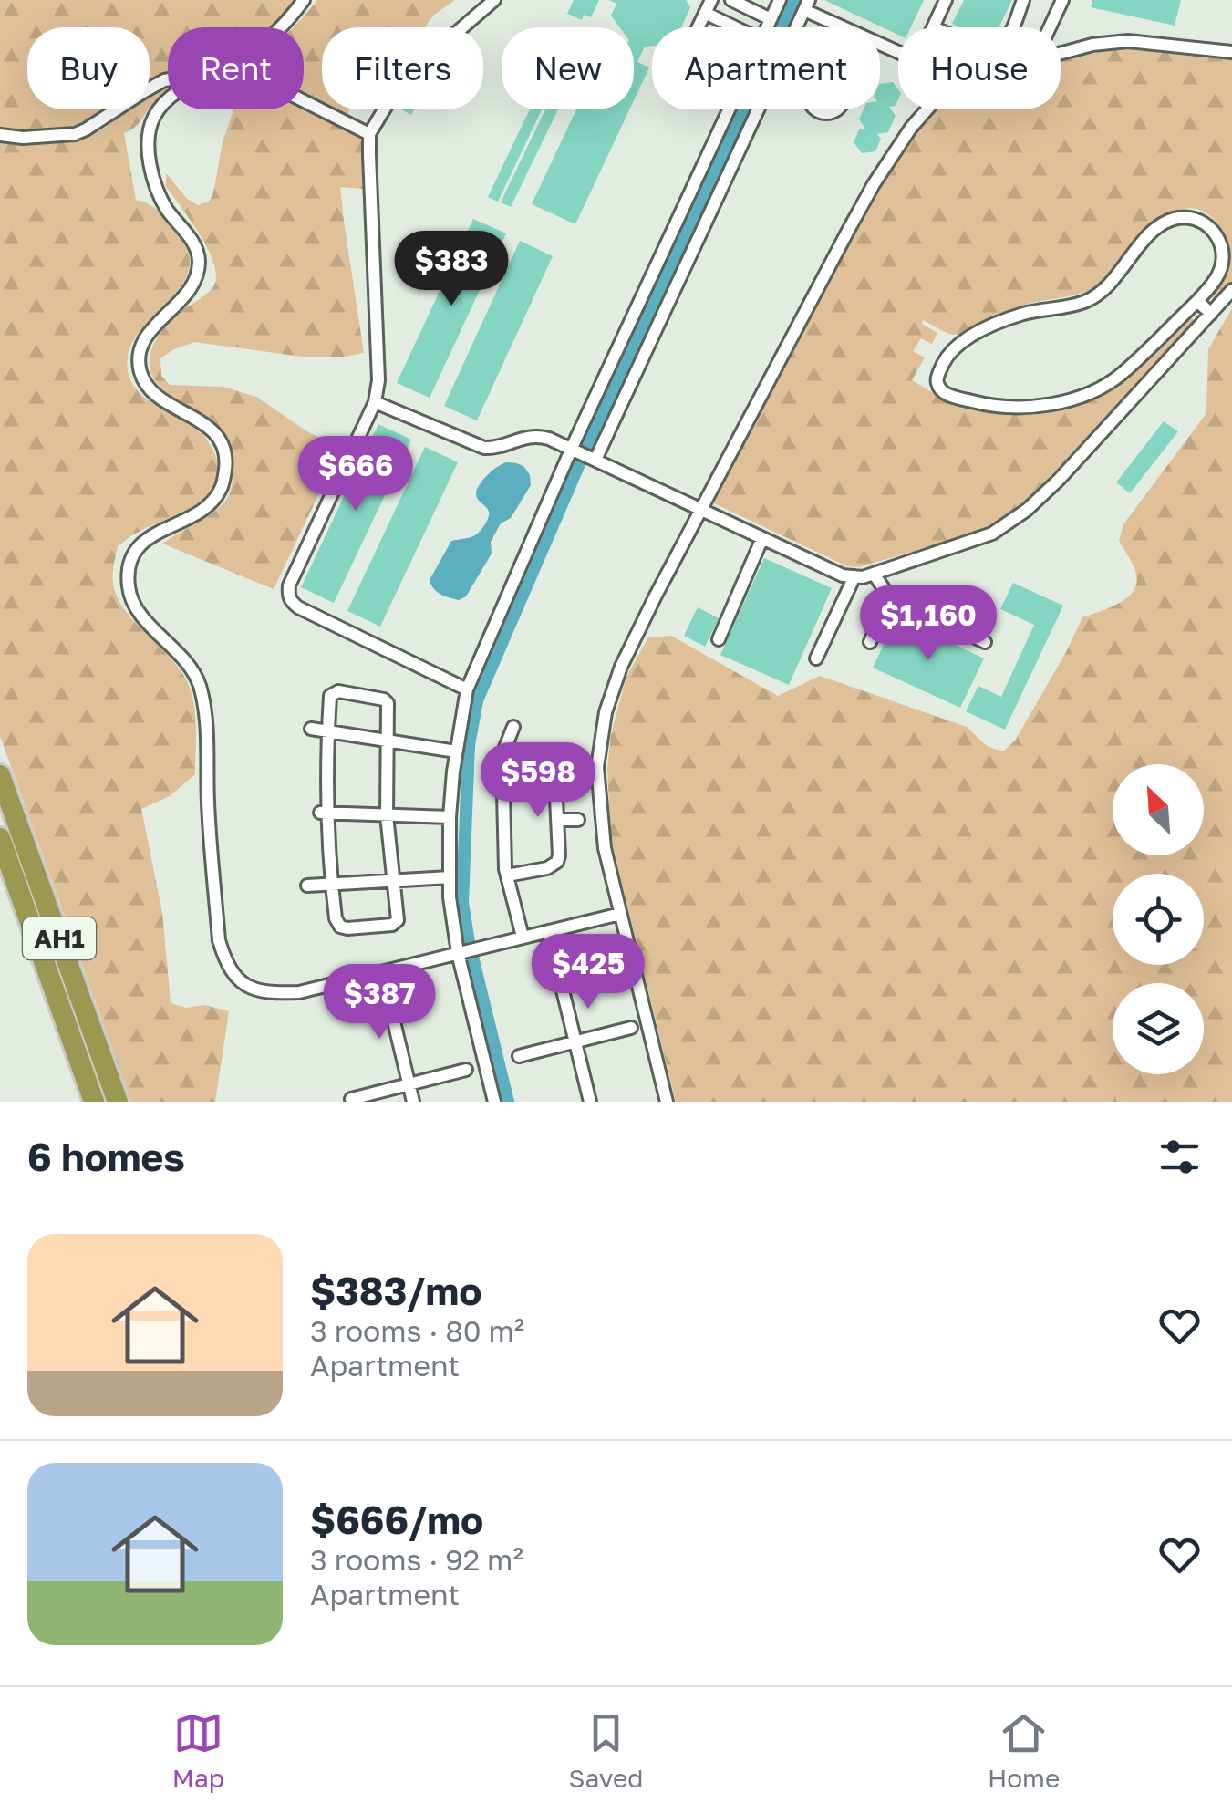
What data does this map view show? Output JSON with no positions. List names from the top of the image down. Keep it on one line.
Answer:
{"streets":{"highway":["AH1"]},"north":"top left","page":{"chip":["Buy","Rent","Filters","New","Apartment","House"],"price":["$383","$666","$1,160","$598","$425","$387"],"heading":"6 homes","list":[{"name":"$383/mo","note":"3 rooms · 80 m² · Apartment"},{"name":"$666/mo","note":"3 rooms · 92 m² · Apartment"}],"tabs":["Map","Saved","Home"]}}
